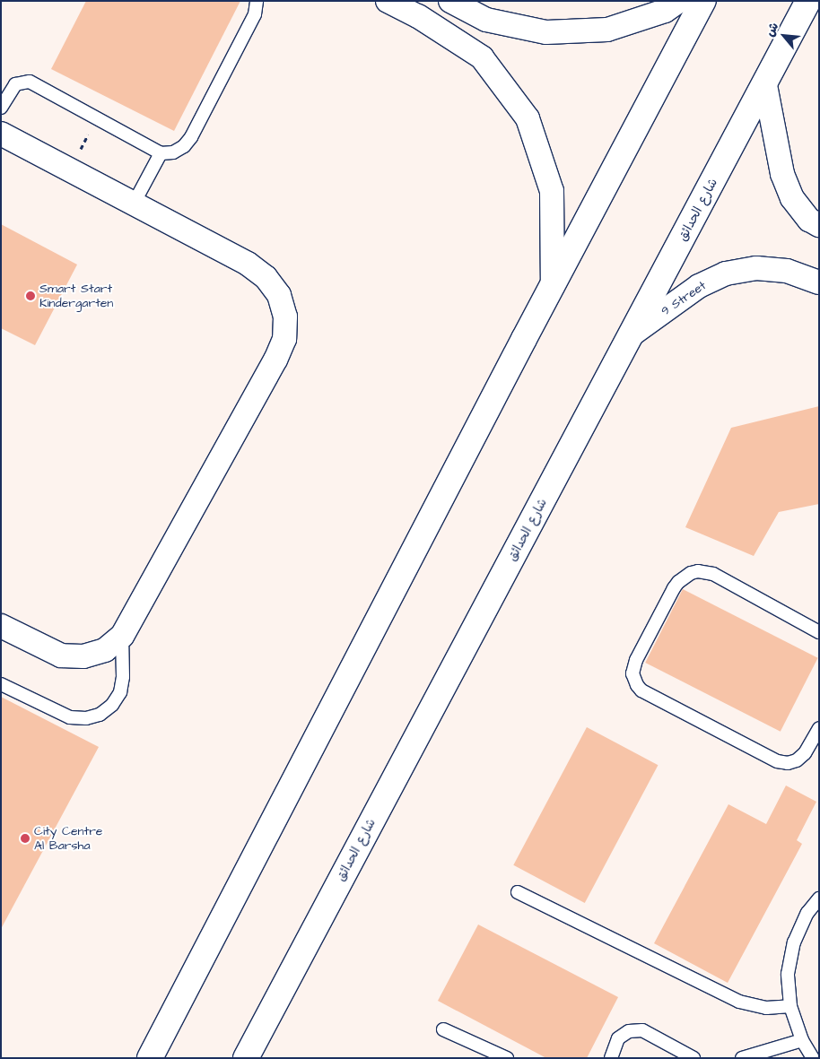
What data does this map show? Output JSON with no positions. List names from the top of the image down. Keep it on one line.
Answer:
{"streets":{"street":["شارع الحدائق","9 Street"]},"crossings":[["شارع الحدائق","9 Street"]],"places":["Smart Start Kindergarten","City Centre Al Barsha"],"north":"top left"}
